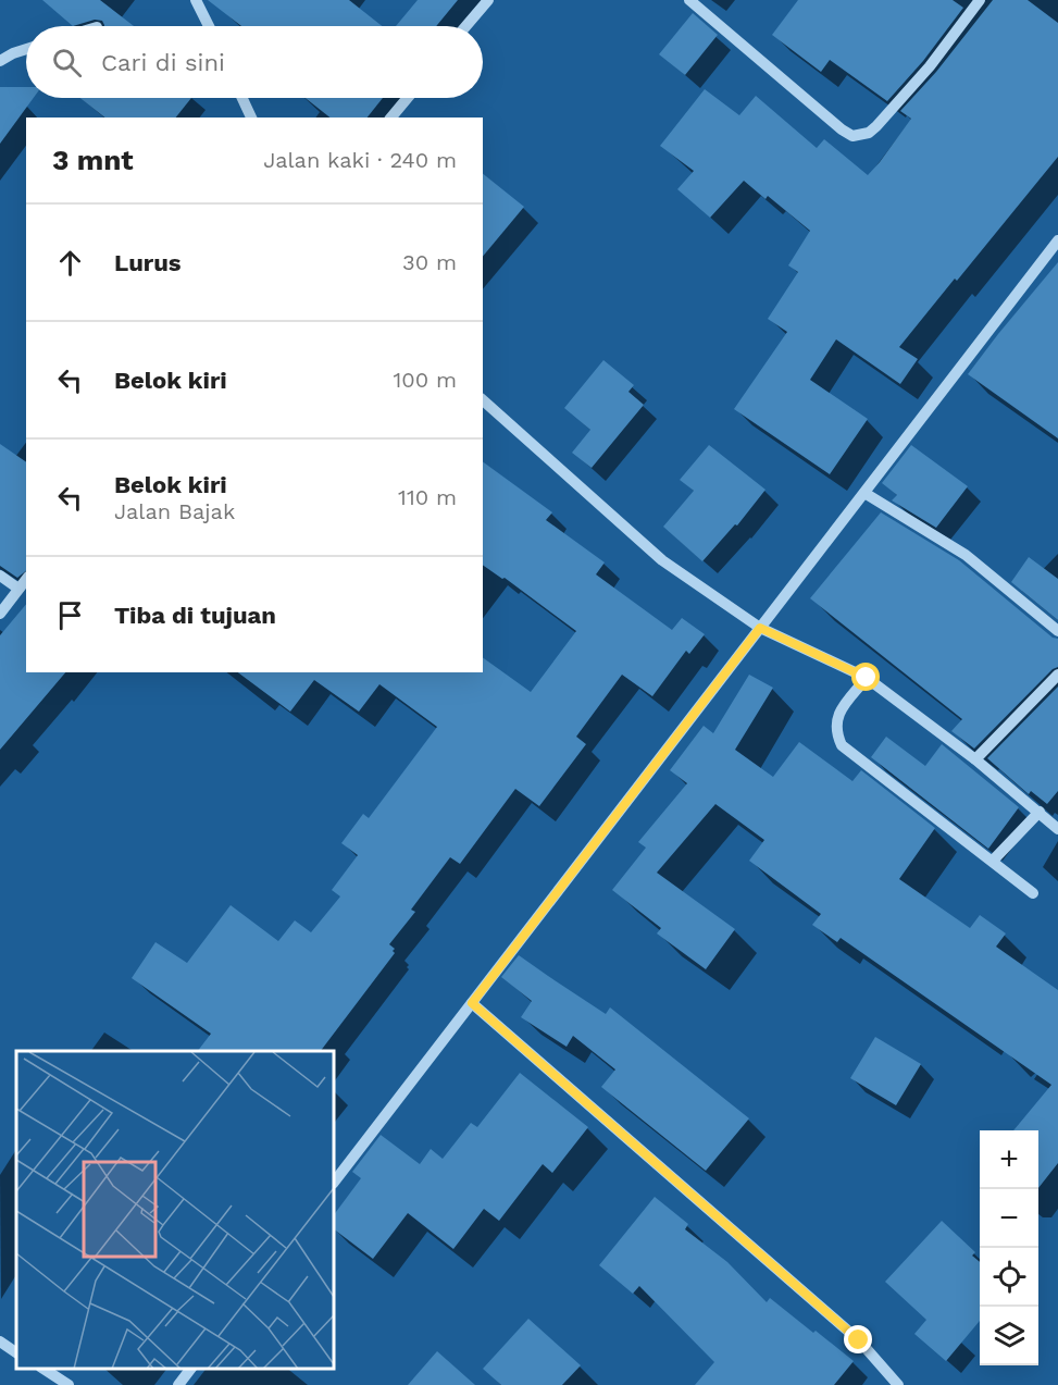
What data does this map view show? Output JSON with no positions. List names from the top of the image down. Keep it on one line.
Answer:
{"page":{"search":"Cari di sini","heading":["3 mnt","Jalan kaki · 240 m"],"list":[["Lurus","30 m"],["Belok kiri","100 m"],["Belok kiri","Jalan Bajak","110 m"],"Tiba di tujuan"],"map_buttons":["+","−"]}}
